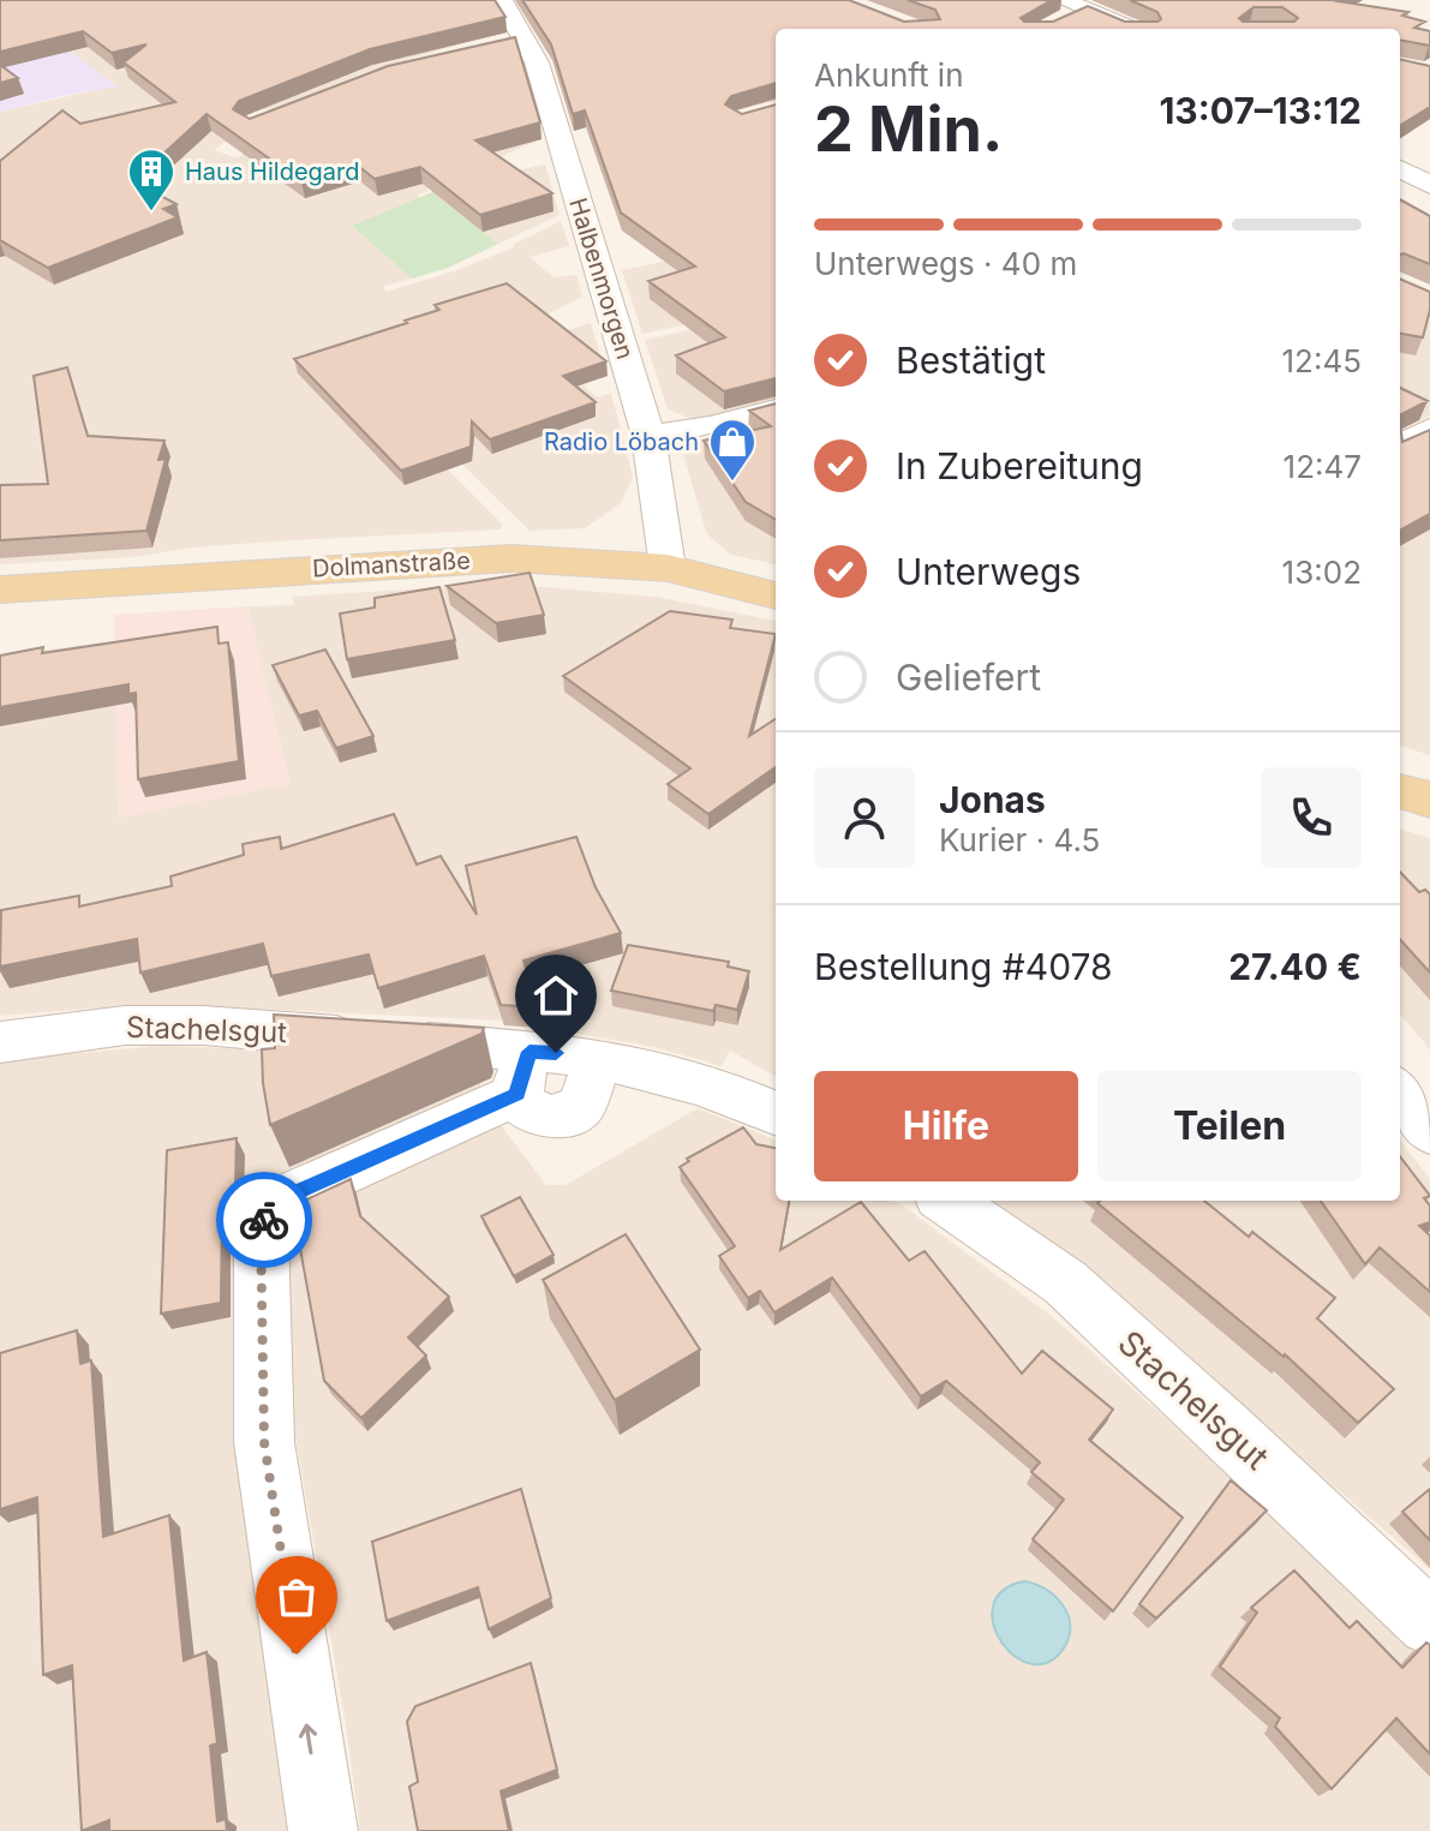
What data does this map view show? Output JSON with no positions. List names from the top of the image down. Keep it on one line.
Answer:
{"streets":{"main road":["Dolmanstraße"],"street":["Halbenmorgen","Stachelsgut"]},"crossings":[["Halbenmorgen","Dolmanstraße"]],"places":{"building":["Haus Hildegard"],"shop":["Radio Löbach"]},"page":{"heading":["2 Min.","Ankunft in","13:07–13:12"],"panel":["Jonas","Kurier · 4.5","Bestellung #4078","27.40 €"],"bar":"Unterwegs · 40 m","list":[["Bestätigt","12:45"],["In Zubereitung","12:47"],["Unterwegs","13:02"],"Geliefert"],"buttons":["Hilfe","Teilen"]}}
